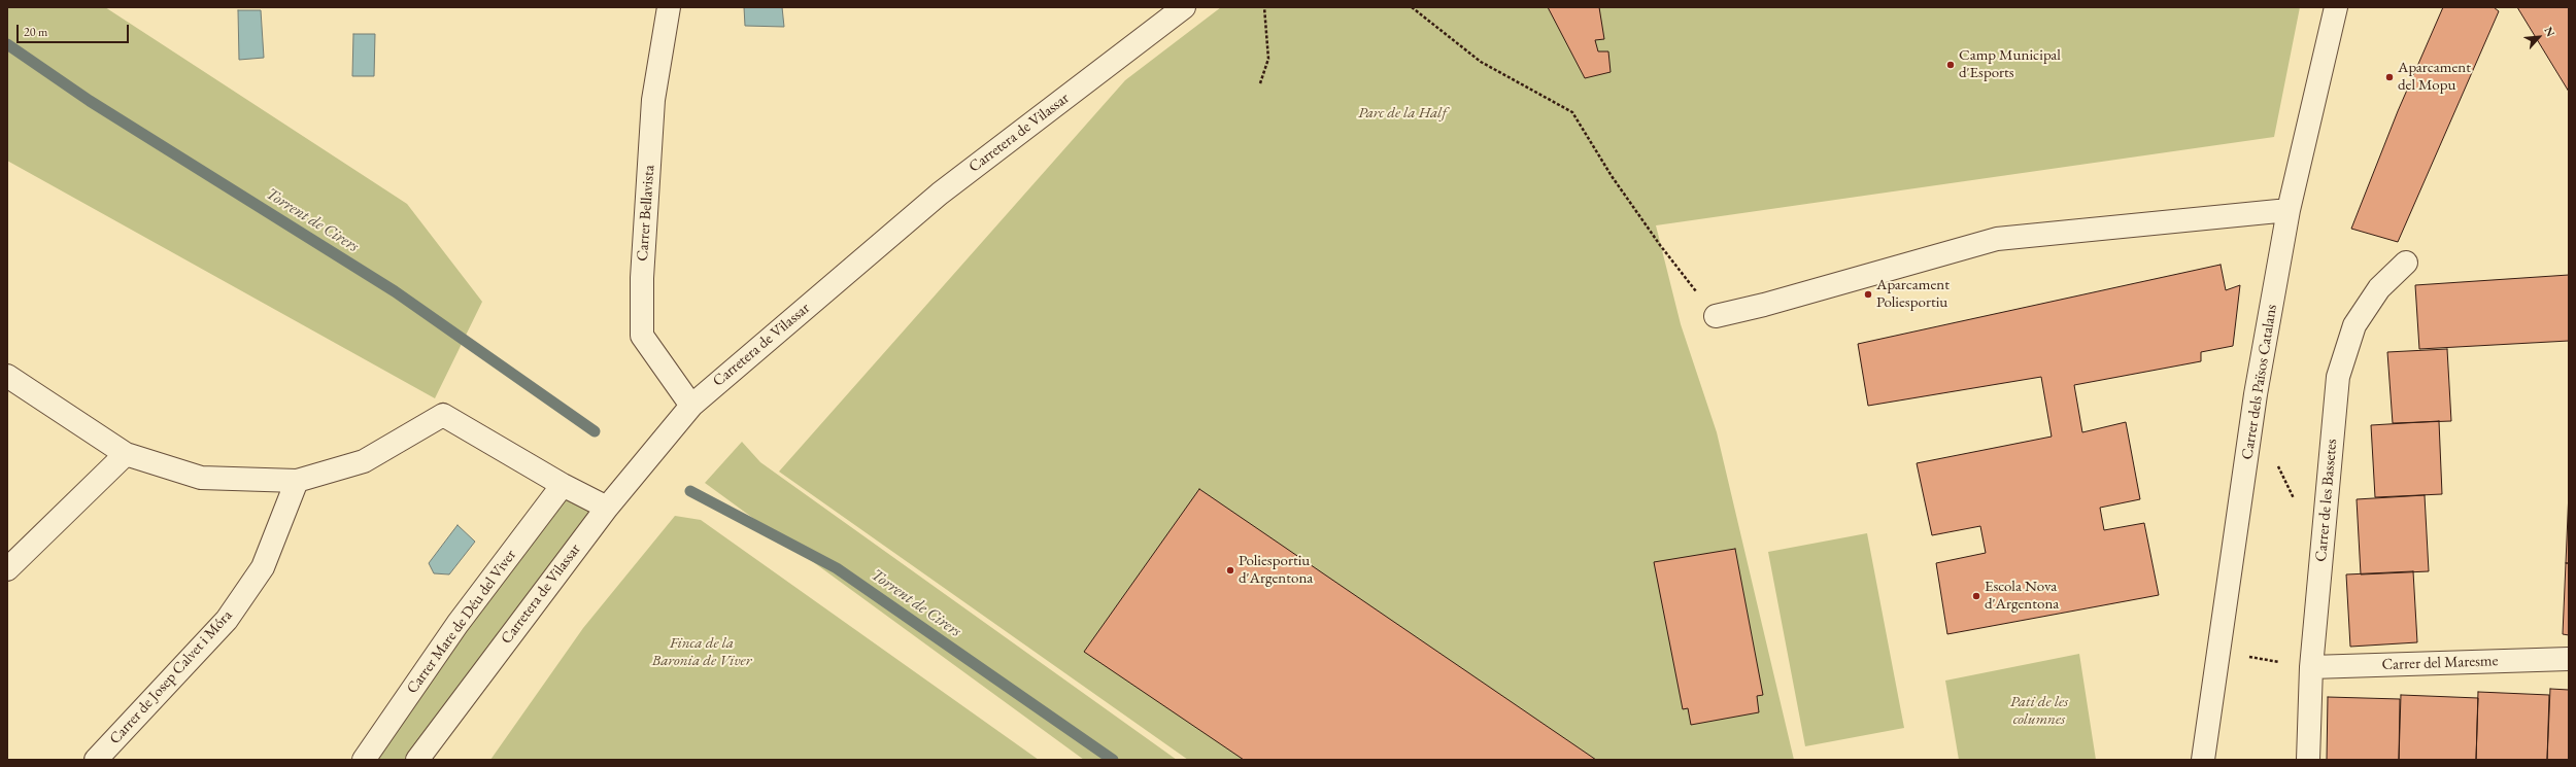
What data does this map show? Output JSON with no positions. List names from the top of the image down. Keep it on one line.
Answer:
{"streets":{"street":["Carretera de Vilassar","Carrer Bellavista","Carrer dels Països Catalans","Carrer de les Bassetes","Carrer Mare de Déu del Viver","Carrer del Maresme","Carrer de Josep Calvet i Móra"]},"crossings":[["Carretera de Vilassar","Carrer Bellavista"],["Carrer de les Bassetes","Carrer del Maresme"]],"water":["Torrent de Cirers"],"parks":["Parc de la Half","Finca de la Baronia de Viver","Pati de les columnes"],"places":["Camp Municipal d'Esports","Aparcament del Mopu","Aparcament Poliesportiu","Poliesportiu d'Argentona","Escola Nova d'Argentona"],"scale_bar":"20 m","north":"top right"}
